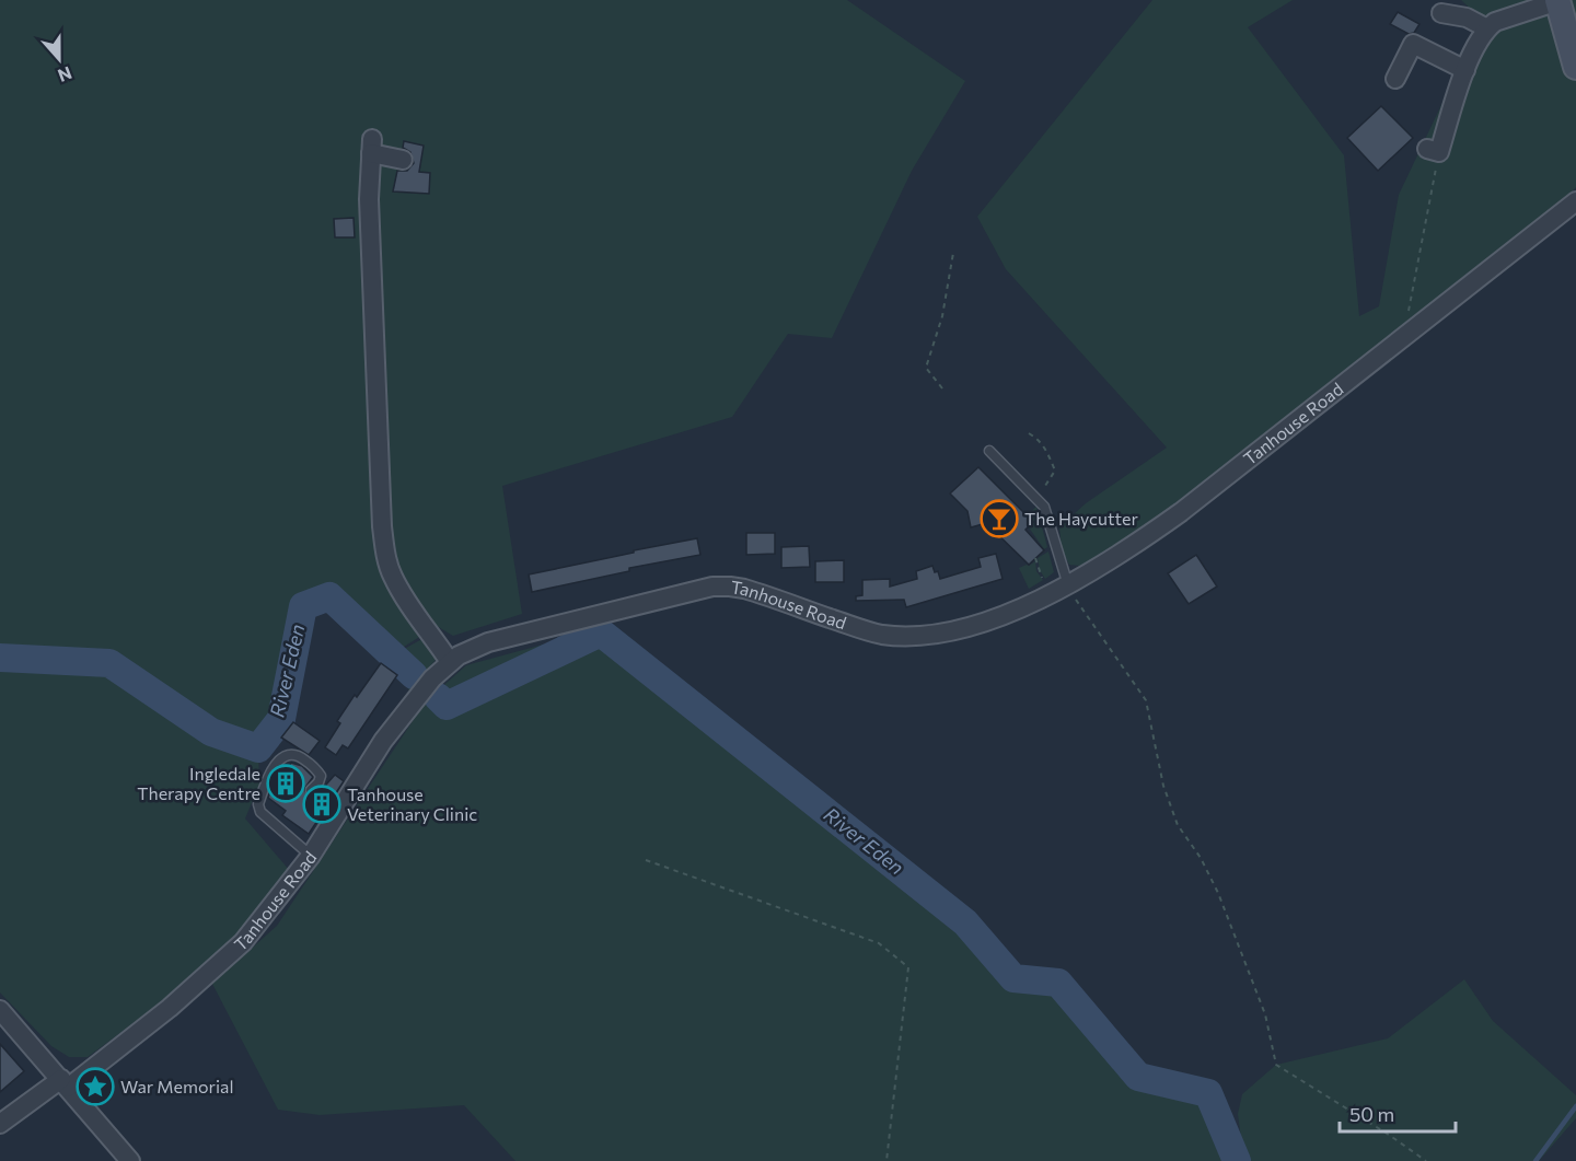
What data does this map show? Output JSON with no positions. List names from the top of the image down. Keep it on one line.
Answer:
{"streets":{"street":["Tanhouse Road"]},"water":["River Eden"],"places":{"bar":["The Haycutter"],"building":["Ingledale Therapy Centre","Tanhouse Veterinary Clinic"],"place":["War Memorial"]},"scale_bar":"50 m","north":"bottom"}
